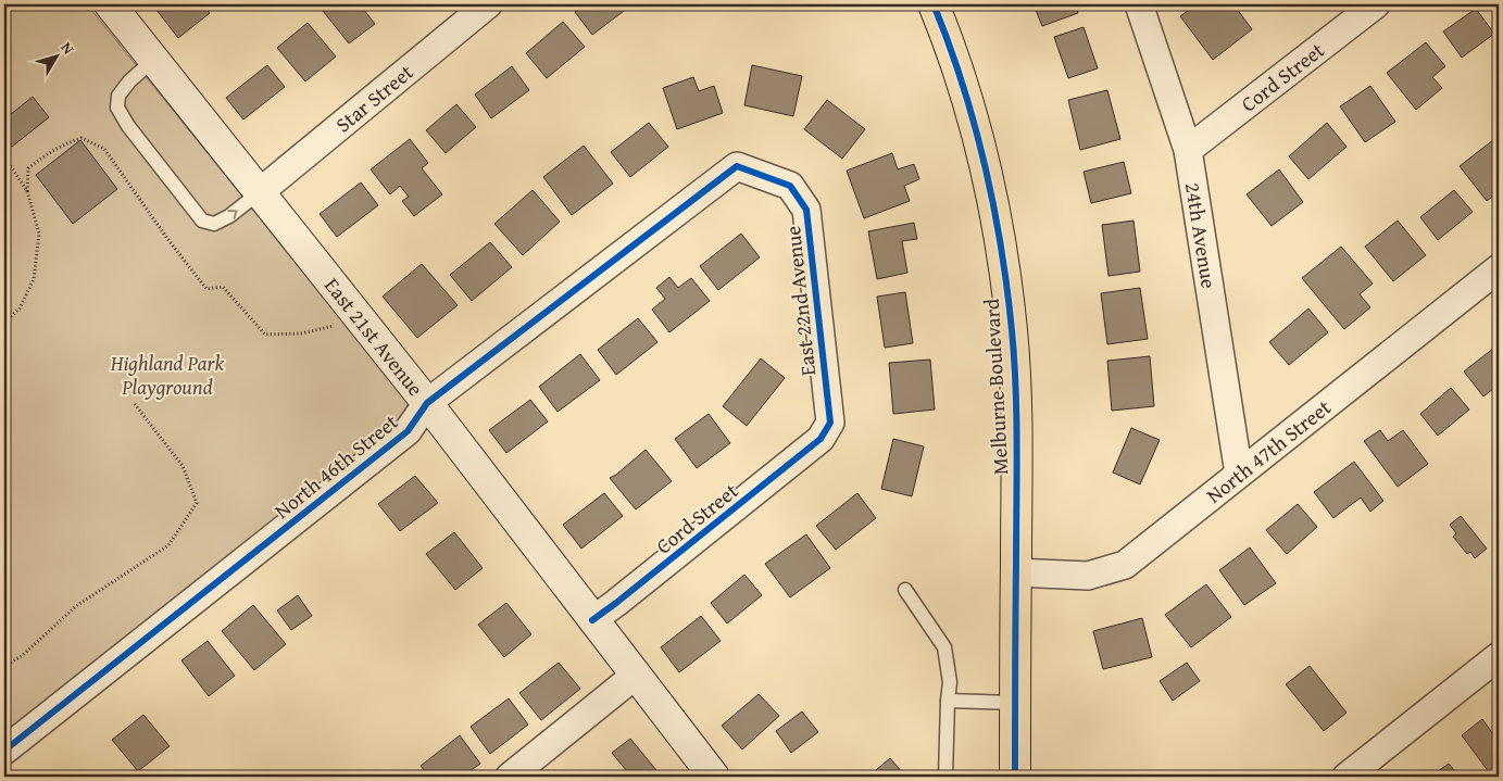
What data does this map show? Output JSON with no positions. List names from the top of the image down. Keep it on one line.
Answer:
{"streets":{"main road":["Melburne Boulevard"],"street":["Cord Street","Star Street","24th Avenue","East 22nd Avenue","East 21st Avenue","North 47th Street","North 46th Street"]},"crossings":[["Cord Street","24th Avenue"],["Cord Street","East 22nd Avenue"],["Cord Street","East 21st Avenue"],["Star Street","East 21st Avenue"],["24th Avenue","North 47th Street"],["East 22nd Avenue","North 46th Street"],["East 21st Avenue","North 46th Street"],["Melburne Boulevard","North 47th Street"]],"parks":["Highland Park Playground"],"north":"top right"}
